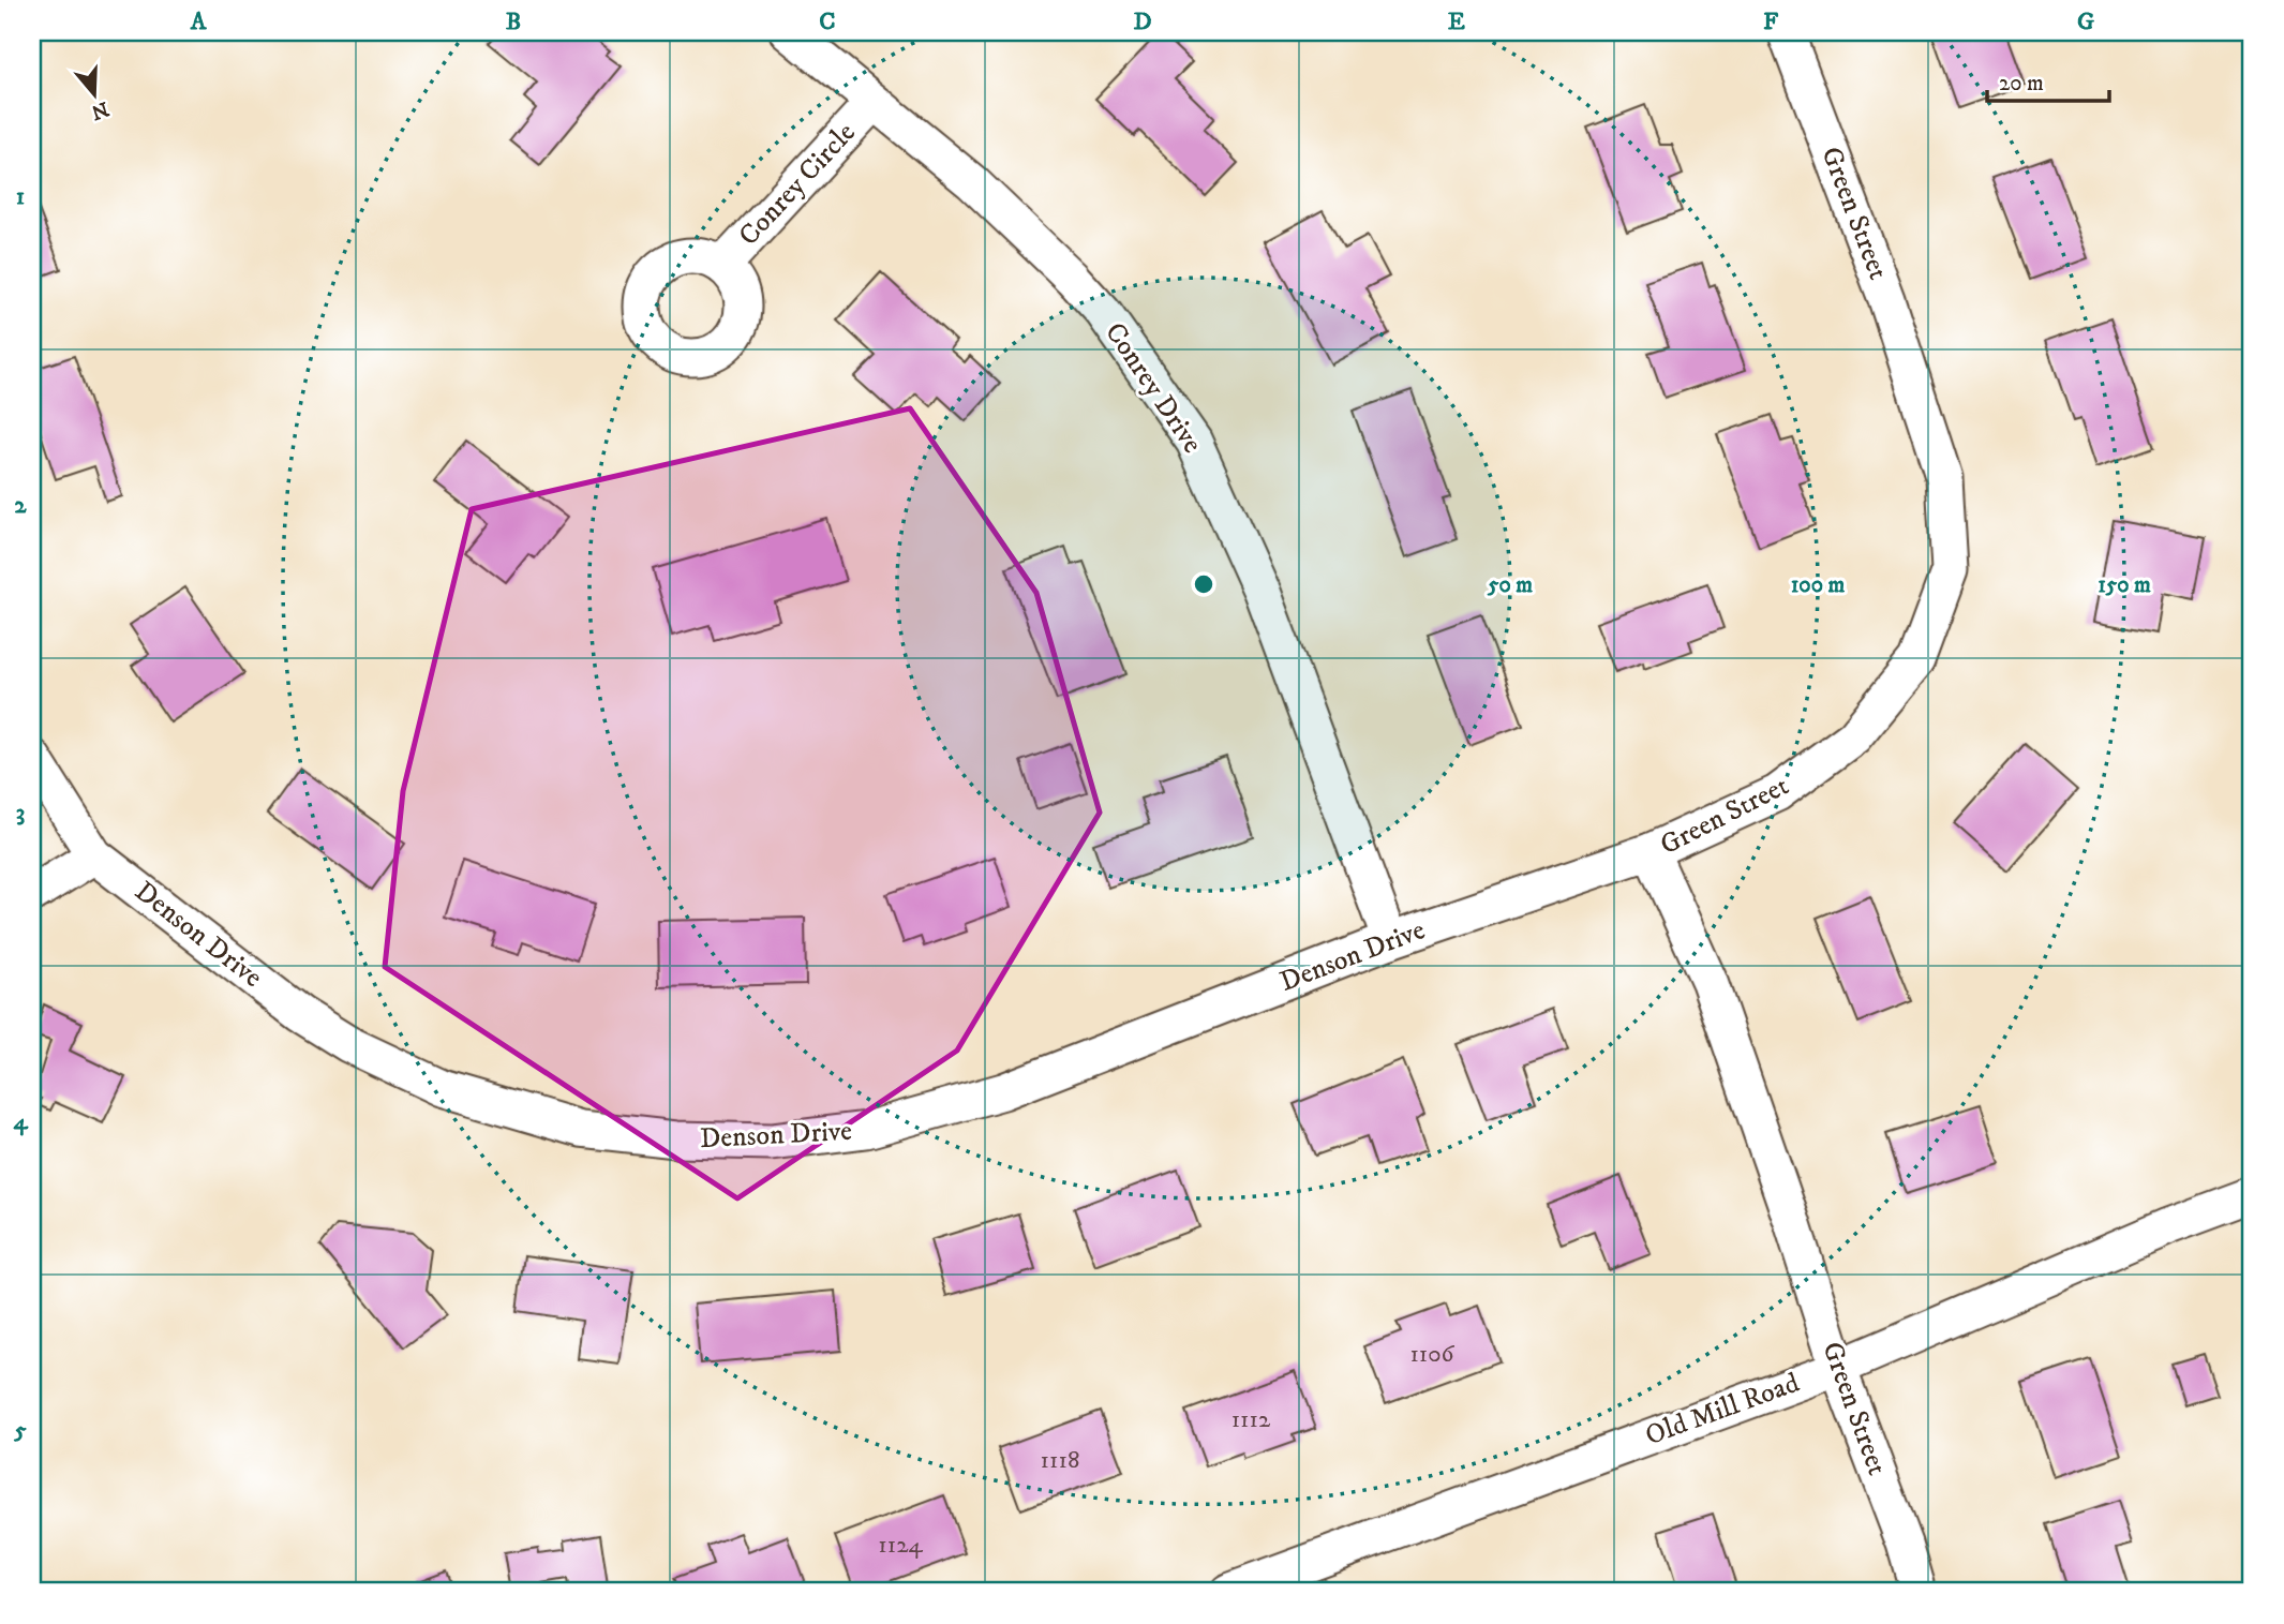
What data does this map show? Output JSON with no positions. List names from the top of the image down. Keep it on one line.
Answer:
{"streets":{"street":["Conrey Circle","Green Street","Conrey Drive","Denson Drive","Old Mill Road"]},"crossings":[["Conrey Circle","Conrey Drive"],["Green Street","Denson Drive"],["Green Street","Old Mill Road"],["Conrey Drive","Denson Drive"]],"house_numbers":["1106","1112","1118","1124"],"scale_bar":"20 m","north":"bottom","grid":{"columns":["A","B","C","D","E","F","G"],"rows":["1","2","3","4","5"]},"rings":["50 m","100 m","150 m"]}
